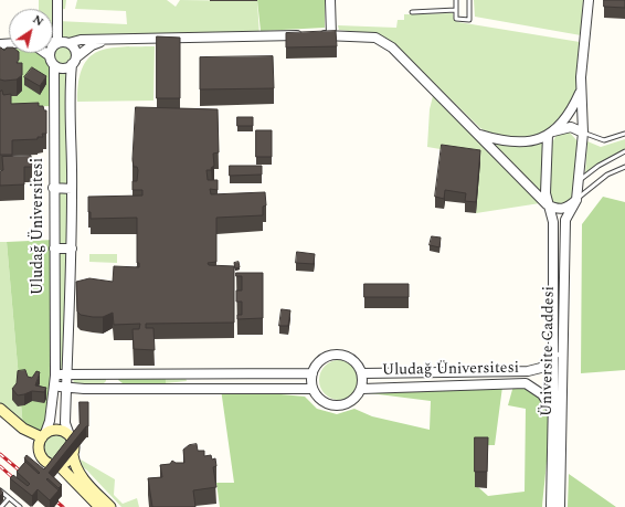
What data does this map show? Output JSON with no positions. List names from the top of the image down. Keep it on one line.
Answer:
{"streets":{"street":["Uludağ Üniversitesi","Üniversite Caddesi"]},"crossings":[["Uludağ Üniversitesi","Üniversite Caddesi"]],"north":"top right"}
